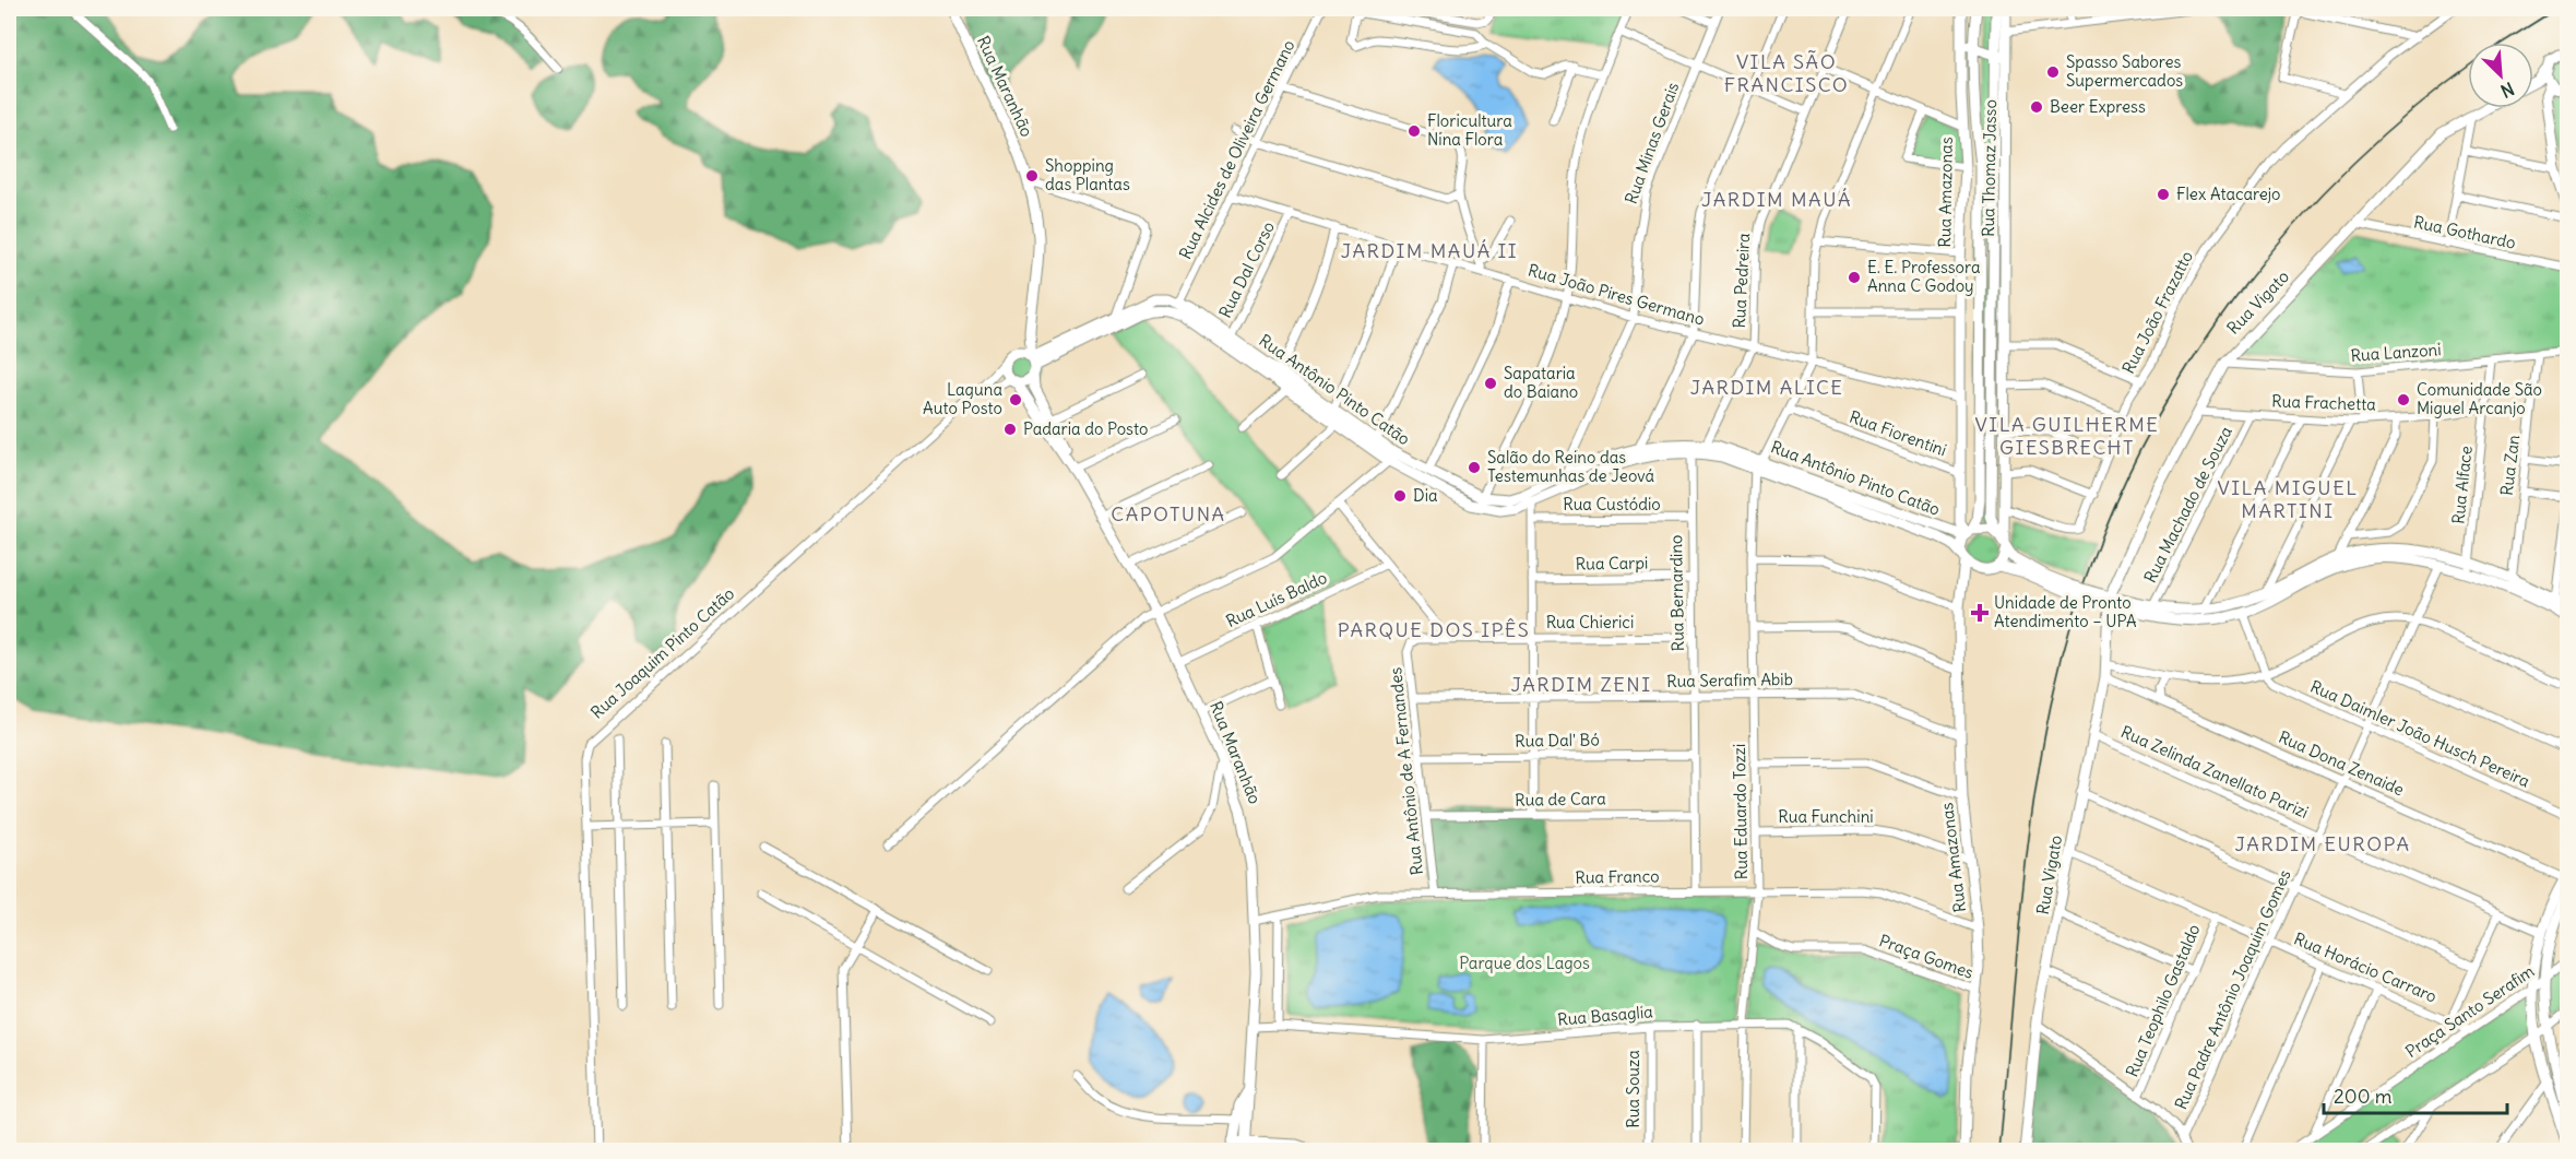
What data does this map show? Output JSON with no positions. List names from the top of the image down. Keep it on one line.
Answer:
{"streets":{"main road":["Rua Maranhão","Rua Thomaz Jasso","Rua Amazonas","Rua Vigato","Rua Antônio Pinto Catão"],"street":["Rua Minas Gerais","Rua Alcides de Oliveira Germano","Rua Gothardo","Rua Dal Corso","Rua Pedreira","Rua João Pires Germano","Rua João Frazatto","Rua Lanzoni","Rua Frachetta","Rua Fiorentini","Rua Zan","Rua Alface","Rua Custódio","Rua Machado de Souza","Rua Carpi","Rua Bernardino","Rua Luís Baldo","Rua Chierici","Rua Joaquim Pinto Catão","Rua Serafim Abib","Rua Daimler João Husch Pereira","Rua Dal' Bó","Rua Dona Zenaide","Rua Antônio de A Fernandes","Rua Zelinda Zanellato Parizi","Rua de Cara","Rua Eduardo Tozzi","Rua Funchini","Rua Franco","Praça Gomes","Rua Horácio Carraro","Rua Padre Antônio Joaquim Gomes","Rua Teophilo Gastaldo","Praça Santo Serafim","Rua Basaglia","Rua Souza"]},"crossings":[["Rua Maranhão","Rua Antônio Pinto Catão"],["Rua Maranhão","Rua Luís Baldo"],["Rua Maranhão","Rua Joaquim Pinto Catão"],["Rua Maranhão","Rua Franco"],["Rua Maranhão","Rua Basaglia"],["Rua Minas Gerais","Rua João Pires Germano"],["Rua Minas Gerais","Rua Antônio Pinto Catão"],["Rua Alcides de Oliveira Germano","Rua João Pires Germano"],["Rua Alcides de Oliveira Germano","Rua Antônio Pinto Catão"],["Rua Thomaz Jasso","Rua Amazonas"],["Rua Thomaz Jasso","Rua João Frazatto"],["Rua Thomaz Jasso","Rua Antônio Pinto Catão"],["Rua Amazonas","Rua João Pires Germano"],["Rua Amazonas","Rua Antônio Pinto Catão"],["Rua Amazonas","Rua Fiorentini"],["Rua Amazonas","Rua Serafim Abib"],["Rua Amazonas","Rua Funchini"],["Rua Amazonas","Rua Franco"],["Rua Amazonas","Praça Gomes"],["Rua Gothardo","Rua Vigato"],["Rua Dal Corso","Rua João Pires Germano"],["Rua Dal Corso","Rua Antônio Pinto Catão"],["Rua Pedreira","Rua João Pires Germano"],["Rua Pedreira","Rua Antônio Pinto Catão"],["Rua Vigato","Rua Lanzoni"],["Rua Vigato","Rua Frachetta"],["Rua Vigato","Rua Dona Zenaide"],["Rua Vigato","Rua Zelinda Zanellato Parizi"],["Rua Vigato","Rua Horácio Carraro"],["Rua Lanzoni","Rua Zan"],["Rua Lanzoni","Rua Alface"],["Rua Antônio Pinto Catão","Rua Bernardino"],["Rua Antônio Pinto Catão","Rua Joaquim Pinto Catão"],["Rua Antônio Pinto Catão","Rua Eduardo Tozzi"],["Rua Frachetta","Rua Alface"],["Rua Frachetta","Rua Machado de Souza"],["Rua Custódio","Rua Bernardino"],["Rua Carpi","Rua Bernardino"],["Rua Bernardino","Rua Chierici"],["Rua Bernardino","Rua Serafim Abib"],["Rua Bernardino","Rua Dal' Bó"],["Rua Bernardino","Rua de Cara"],["Rua Bernardino","Rua Franco"],["Rua Chierici","Rua Antônio de A Fernandes"],["Rua Serafim Abib","Rua Antônio de A Fernandes"],["Rua Serafim Abib","Rua Eduardo Tozzi"],["Rua Daimler João Husch Pereira","Rua Padre Antônio Joaquim Gomes"],["Rua Dal' Bó","Rua Antônio de A Fernandes"],["Rua Dona Zenaide","Rua Padre Antônio Joaquim Gomes"],["Rua Antônio de A Fernandes","Rua de Cara"],["Rua Antônio de A Fernandes","Rua Franco"],["Rua Zelinda Zanellato Parizi","Rua Padre Antônio Joaquim Gomes"],["Rua Eduardo Tozzi","Rua Funchini"],["Rua Eduardo Tozzi","Rua Franco"],["Rua Eduardo Tozzi","Praça Gomes"],["Rua Eduardo Tozzi","Rua Basaglia"],["Rua Horácio Carraro","Rua Padre Antônio Joaquim Gomes"],["Rua Horácio Carraro","Rua Teophilo Gastaldo"],["Rua Horácio Carraro","Praça Santo Serafim"],["Rua Basaglia","Rua Souza"]],"districts":["VILA SÃO FRANCISCO","JARDIM MAUÁ","JARDIM MAUÁ II","JARDIM ALICE","VILA GUILHERME GIESBRECHT","VILA MIGUEL MARTINI","CAPOTUNA","PARQUE DOS IPÊS","JARDIM ZENI","JARDIM EUROPA"],"parks":["Parque dos Lagos"],"places":{"other":["Spasso Sabores Supermercados","Beer Express","Floricultura Nina Flora","Shopping das Plantas","Flex Atacarejo","E. E. Professora Anna C Godoy","Sapataria do Baiano","Laguna Auto Posto","Comunidade São Miguel Arcanjo","Padaria do Posto","Salão do Reino das Testemunhas de Jeová","Dia"],"health":["Unidade de Pronto Atendimento – UPA"]},"scale_bar":"200 m","north":"bottom right"}
